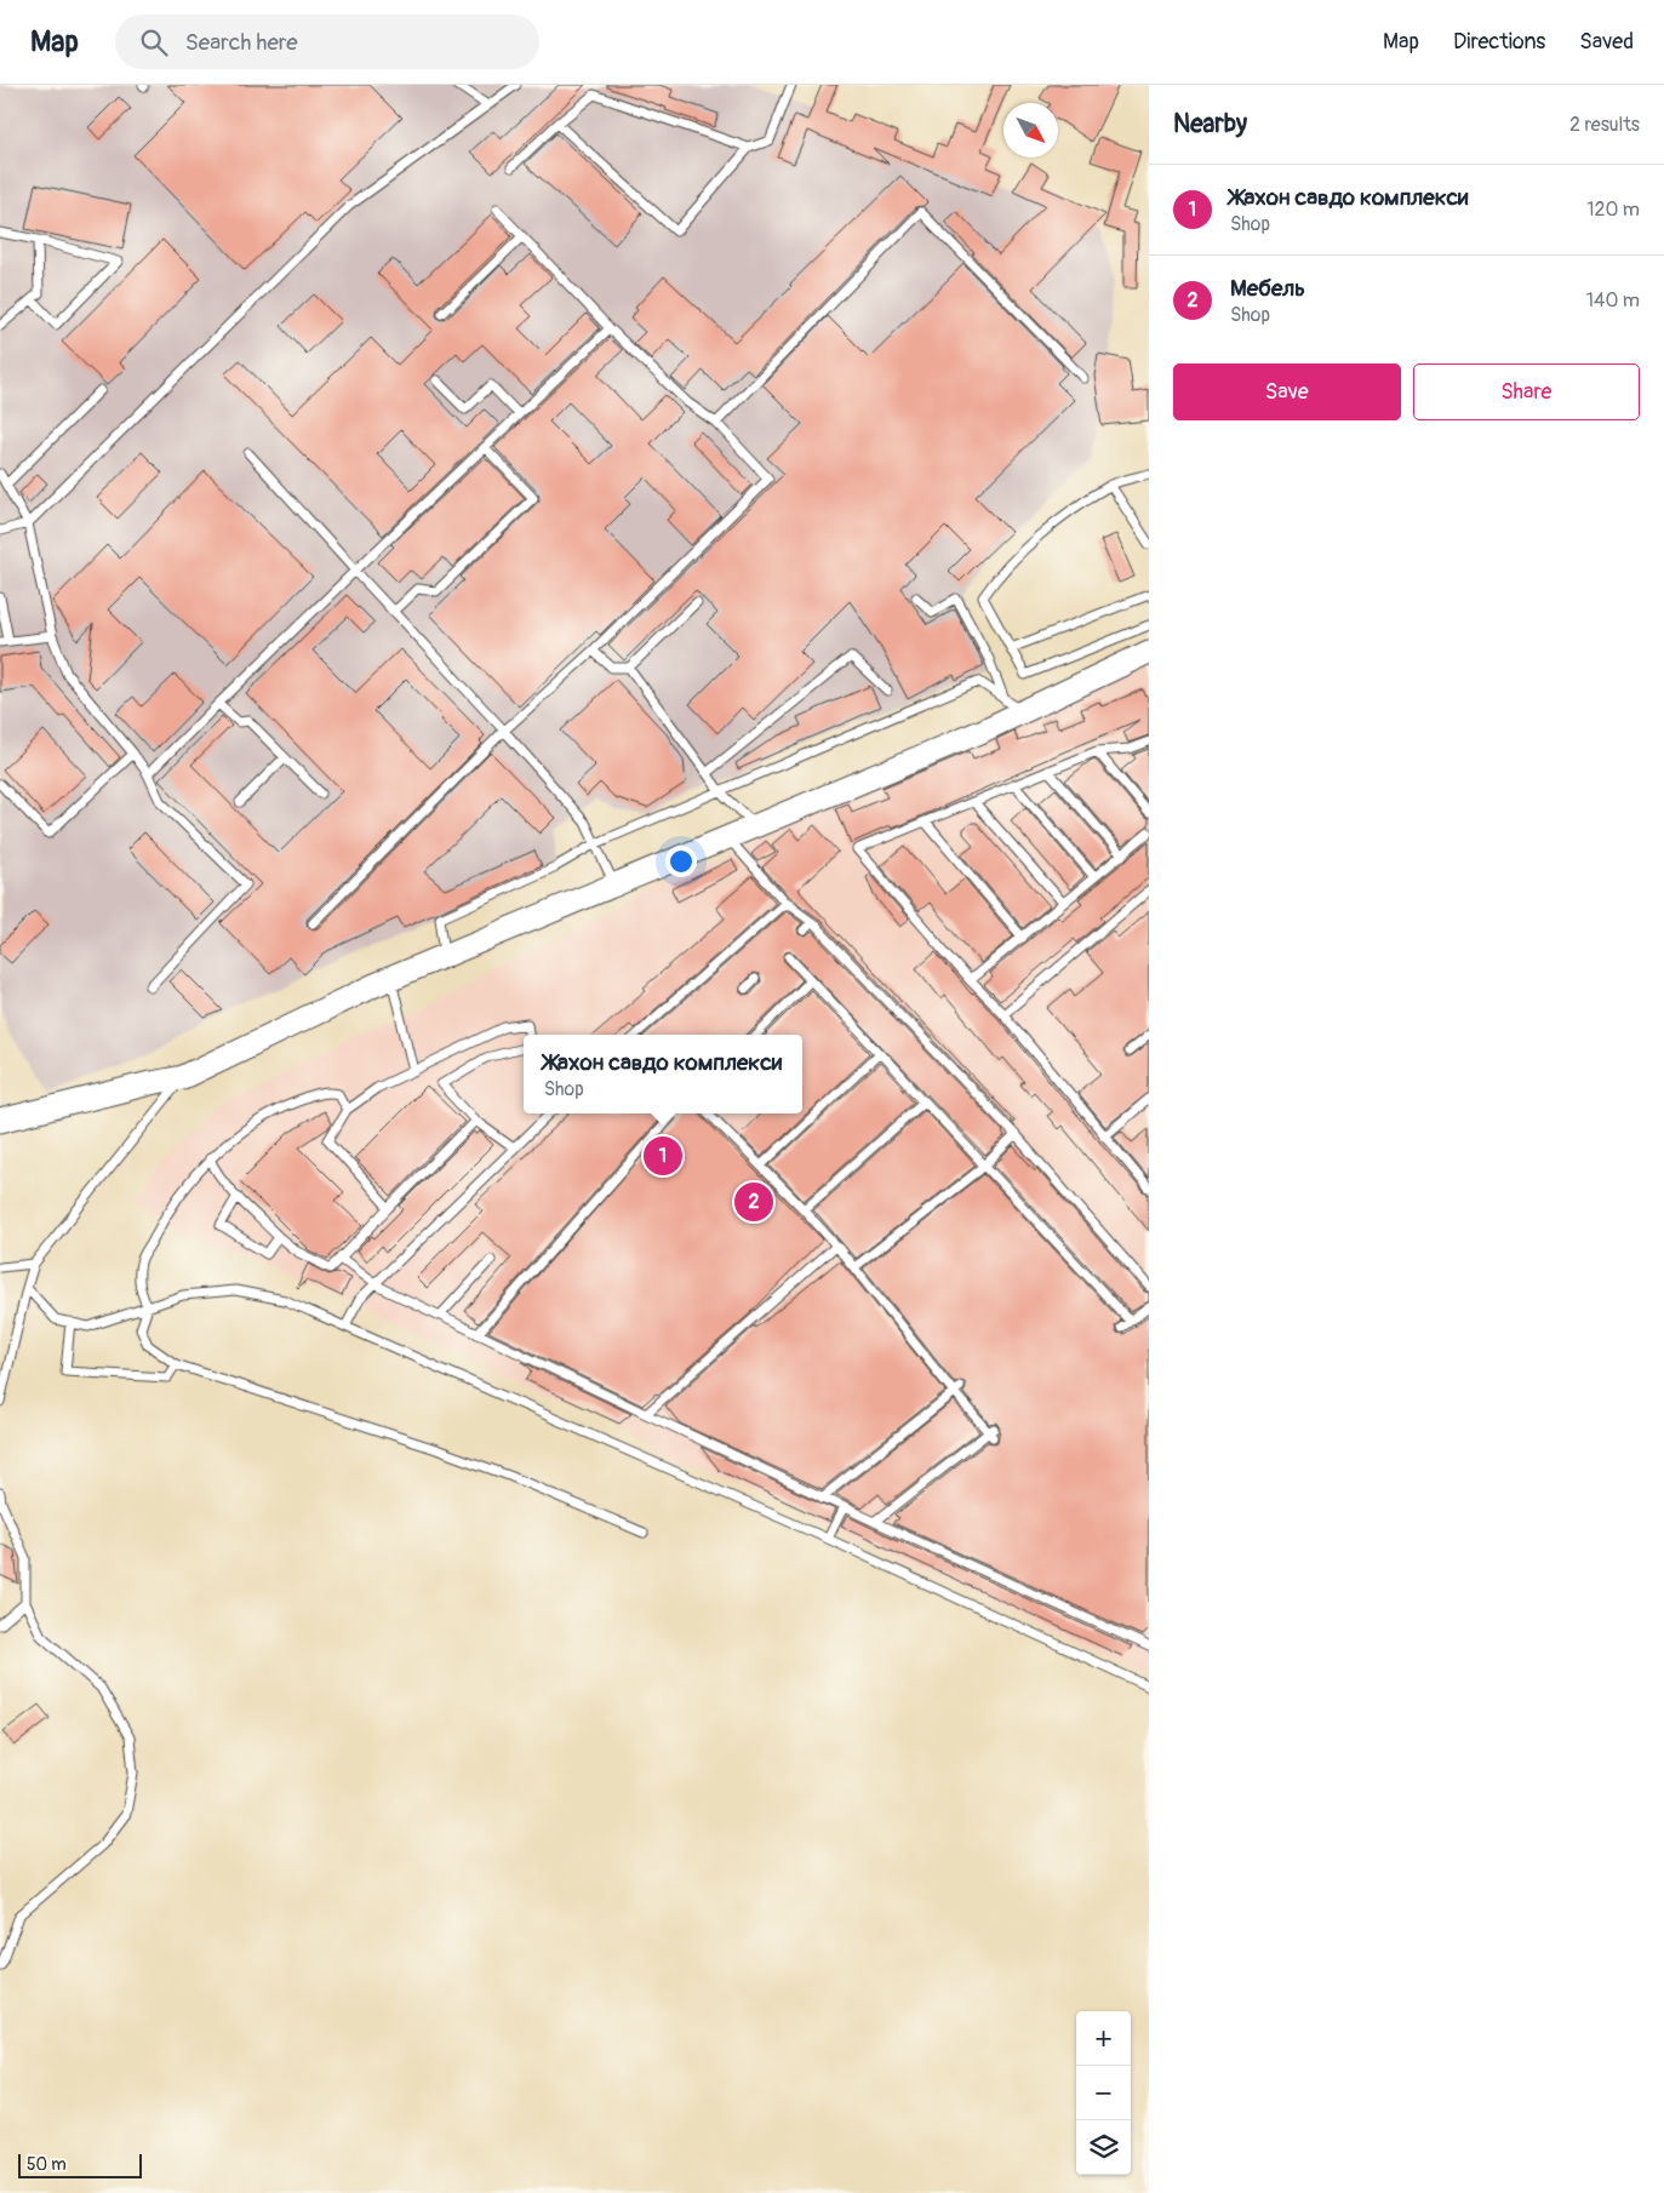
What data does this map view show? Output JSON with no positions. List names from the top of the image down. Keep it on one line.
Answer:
{"scale_bar":"50 m","north":"bottom right","page":{"header":"Map","search":"Search here","nav":["Map","Directions","Saved"],"heading":["Nearby","2 results"],"list":[{"mark":"1","name":"Жахон савдо комплекси","note":"Shop","value":"120 m"},{"mark":"2","name":"Мебель","note":"Shop","value":"140 m"}],"buttons":["Save","Share"],"popup":["Жахон савдо комплекси","Shop"],"pins":["1","2"],"map_buttons":["+","−"],"scale":"50 m"}}
